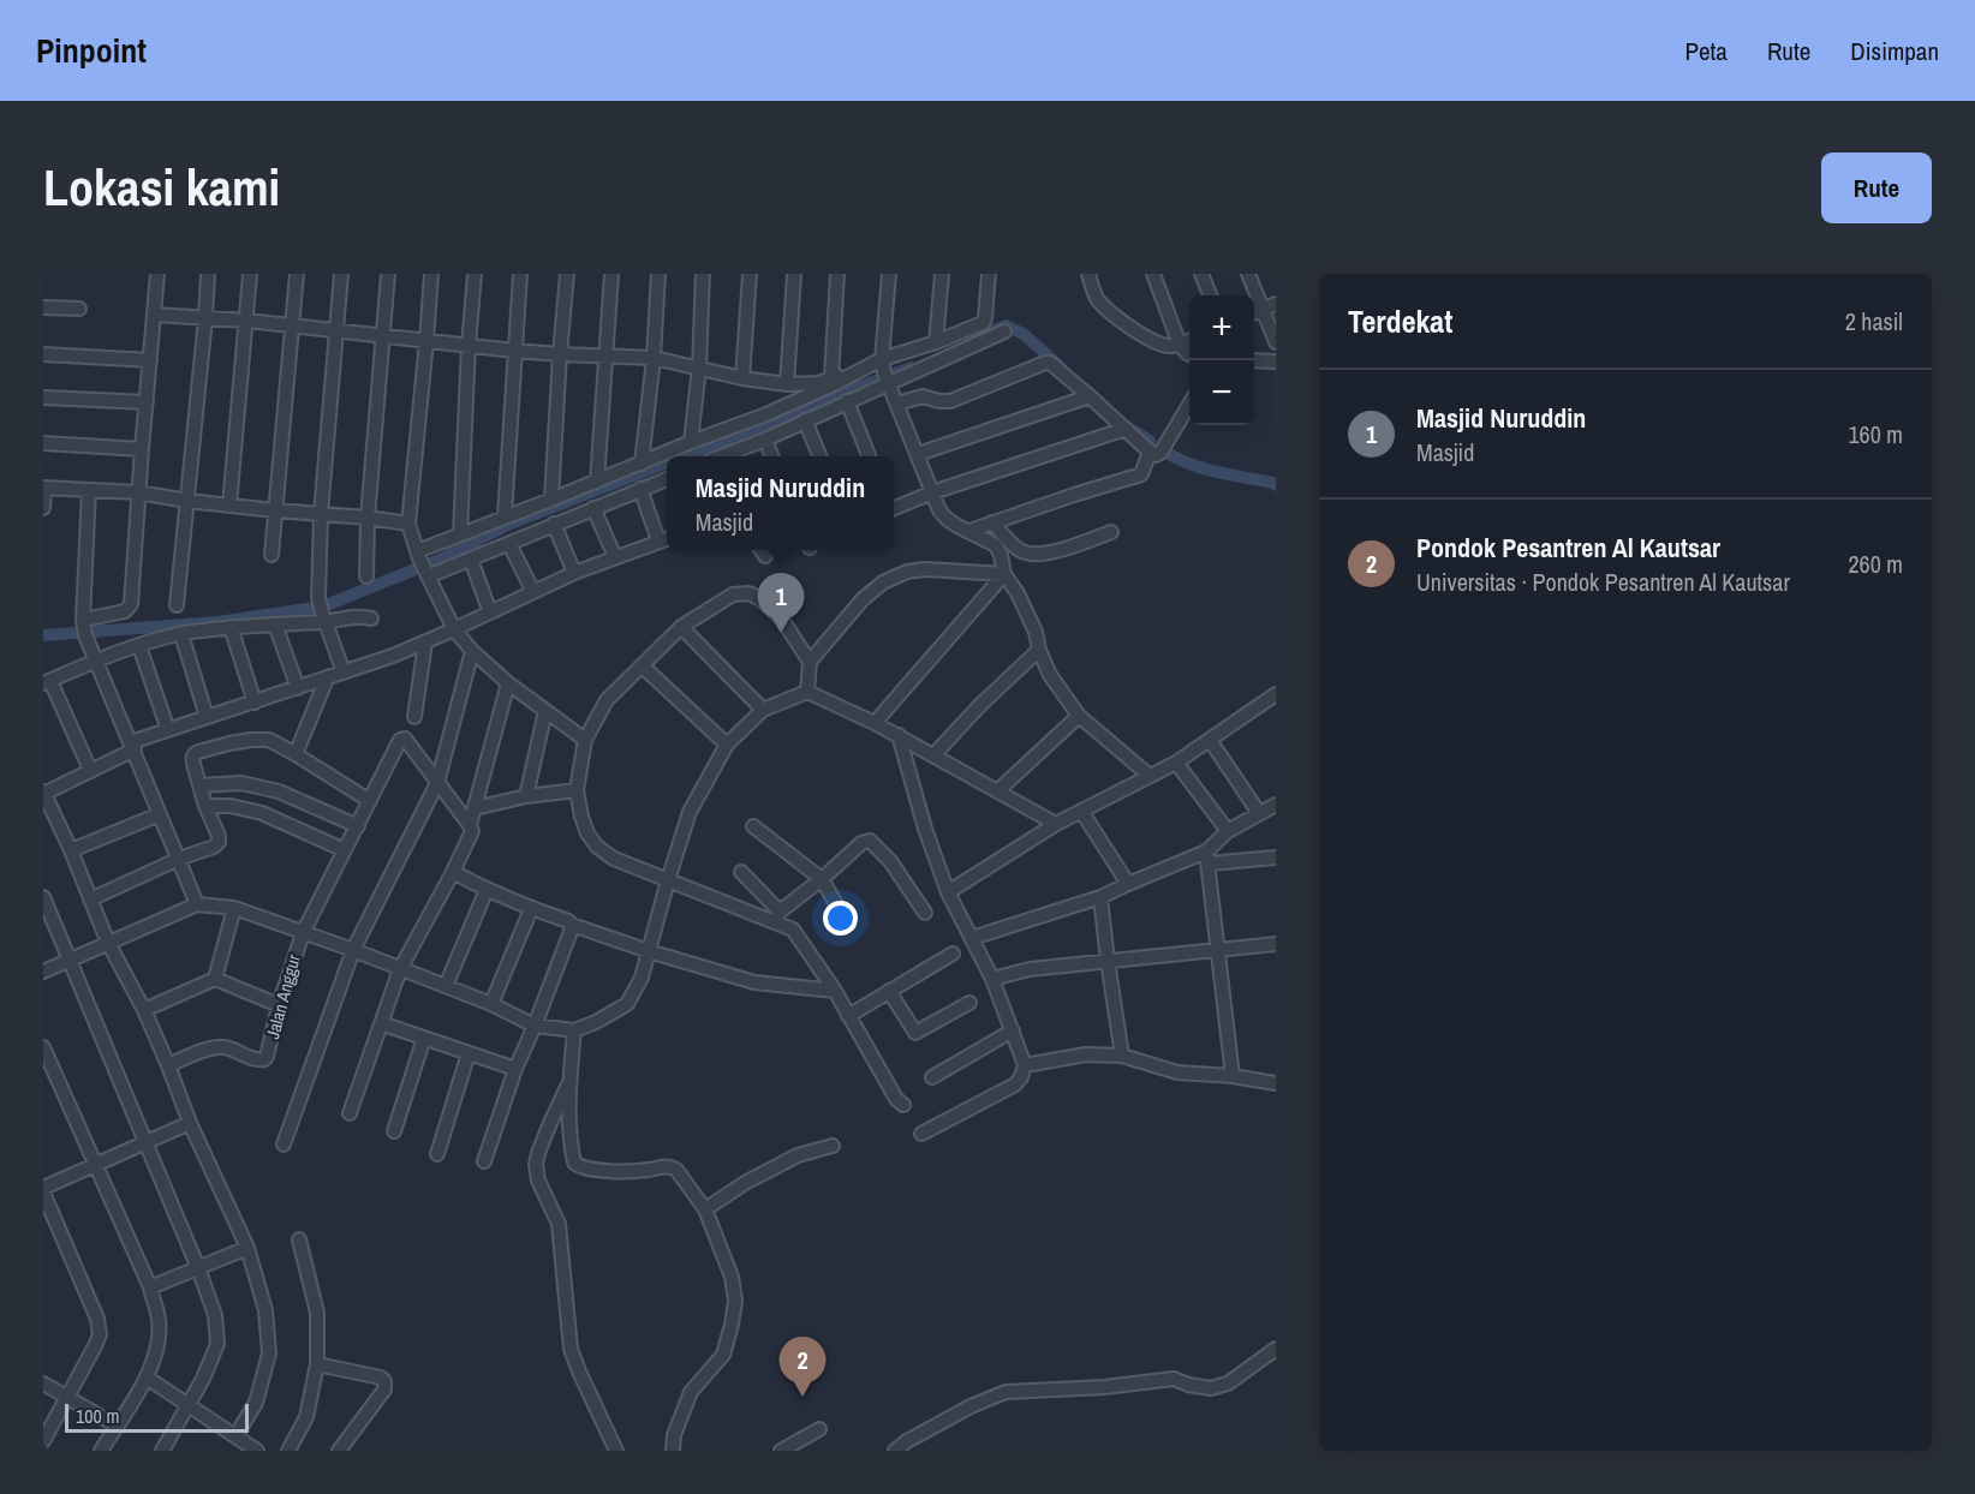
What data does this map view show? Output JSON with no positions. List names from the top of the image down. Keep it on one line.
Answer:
{"streets":{"street":["Jalan Anggur"]},"scale_bar":"100 m","page":{"header":"Pinpoint","nav":["Peta","Rute","Disimpan"],"buttons":"Rute","title":"Lokasi kami","heading":["Terdekat","2 hasil"],"map_buttons":["+","−"],"list":[{"mark":"1","name":"Masjid Nuruddin","note":"Masjid","value":"160 m"},{"mark":"2","name":"Pondok Pesantren Al Kautsar","note":"Universitas · Pondok Pesantren Al Kautsar","value":"260 m"}],"popup":["Masjid Nuruddin","Masjid"],"pins":["1","2"],"scale":"100 m"}}
